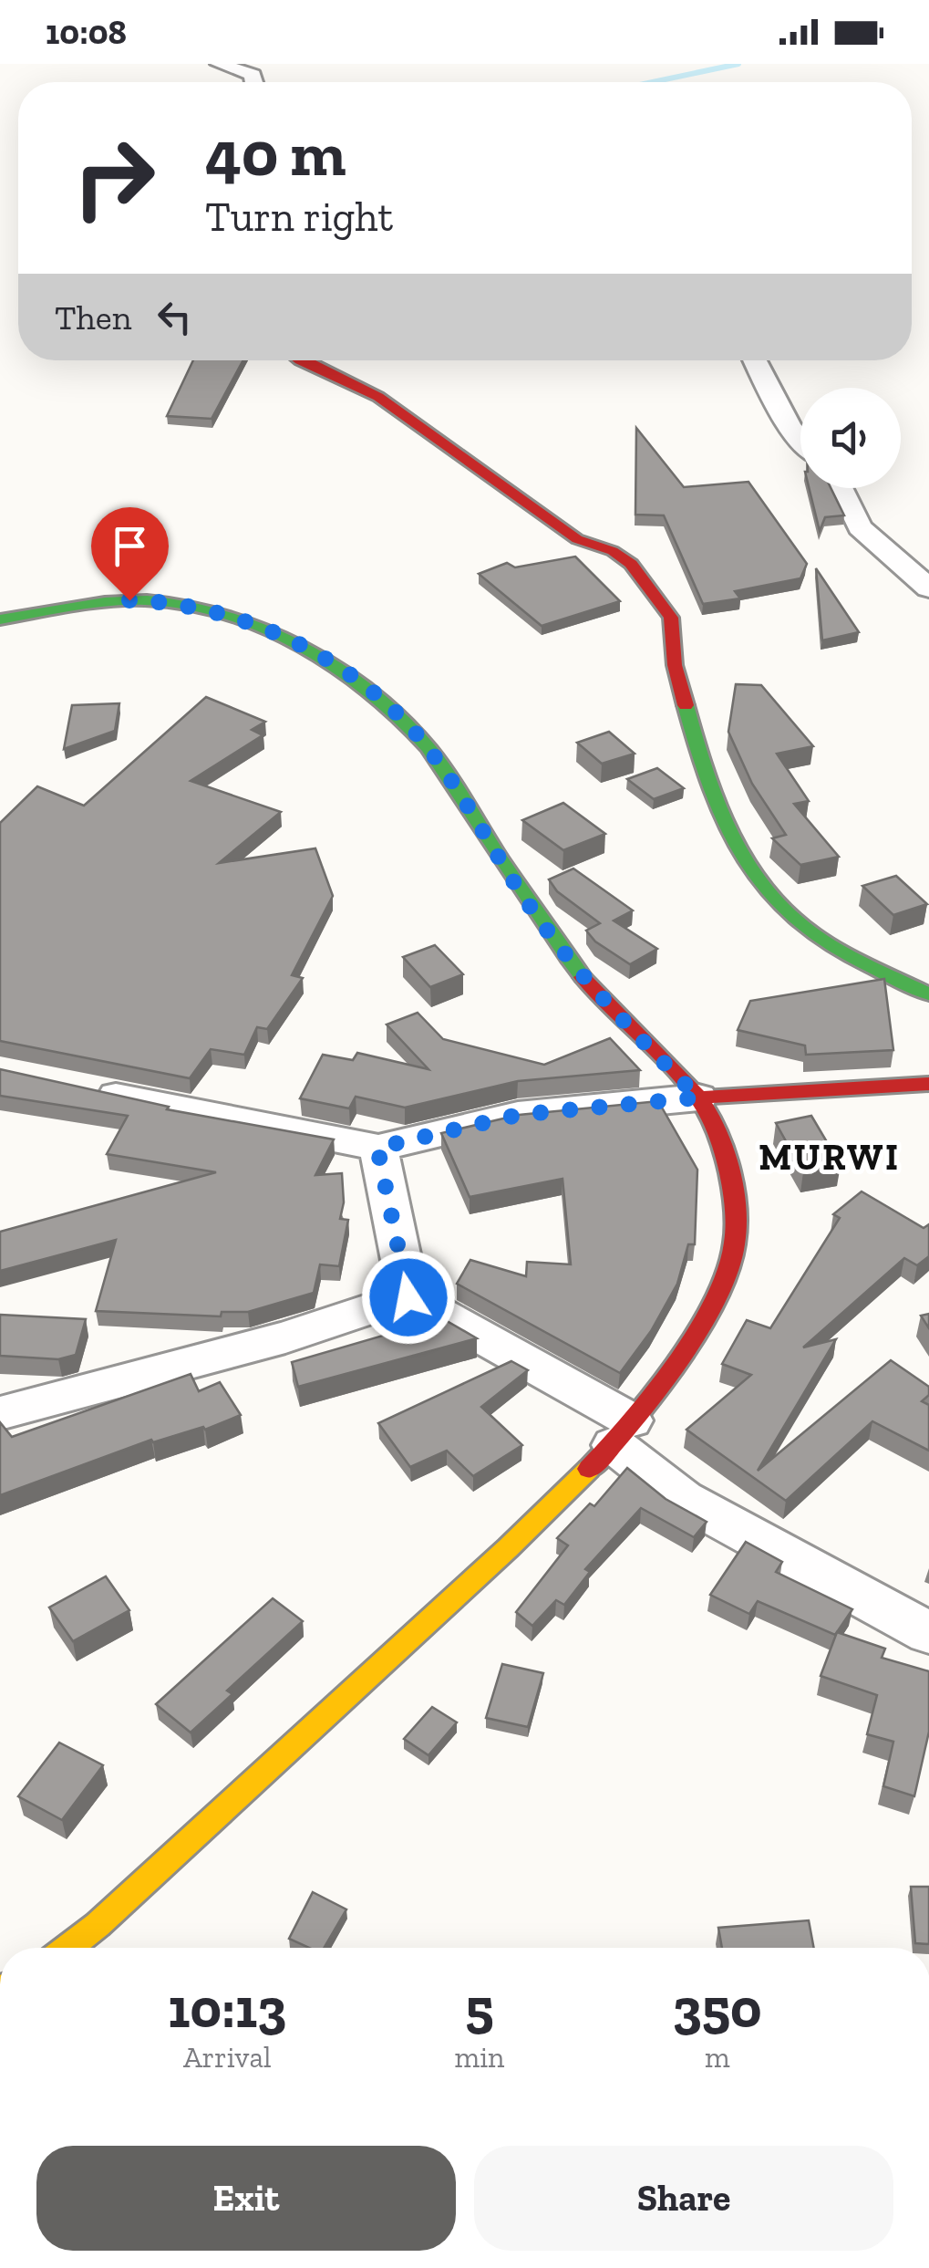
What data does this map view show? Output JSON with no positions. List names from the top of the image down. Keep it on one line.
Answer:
{"districts":["MURWI"],"page":{"status":"10:08","turn":["40 m","Turn right"],"then":"Then","eta":["10:13","Arrival","5","min","350","m"],"buttons":["Exit","Share"]}}
